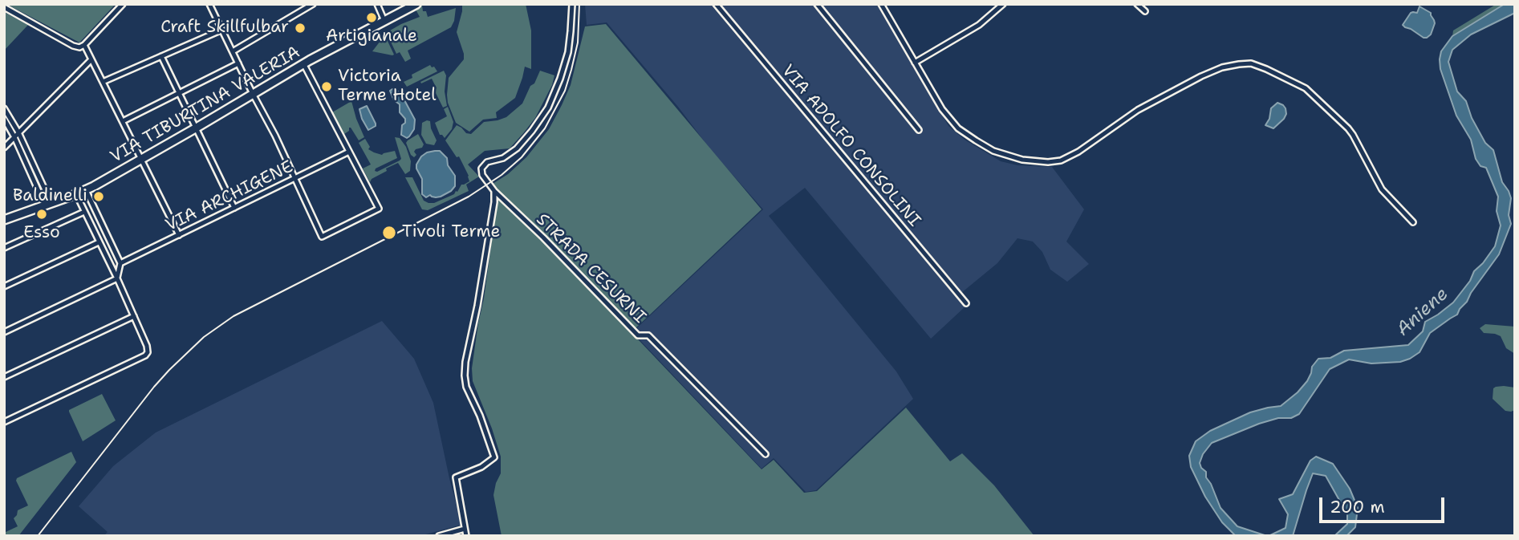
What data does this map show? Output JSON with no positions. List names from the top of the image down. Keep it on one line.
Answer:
{"streets":{"main road":["VIA TIBURTINA VALERIA"],"street":["VIA ADOLFO CONSOLINI","VIA ARCHIGENE","STRADA CESURNI"]},"water":["Aniene"],"places":["Artigianale","Craft Skillfulbar","Victoria Terme Hotel","Baldinelli","Esso","Tivoli Terme"],"scale_bar":"200 m"}
